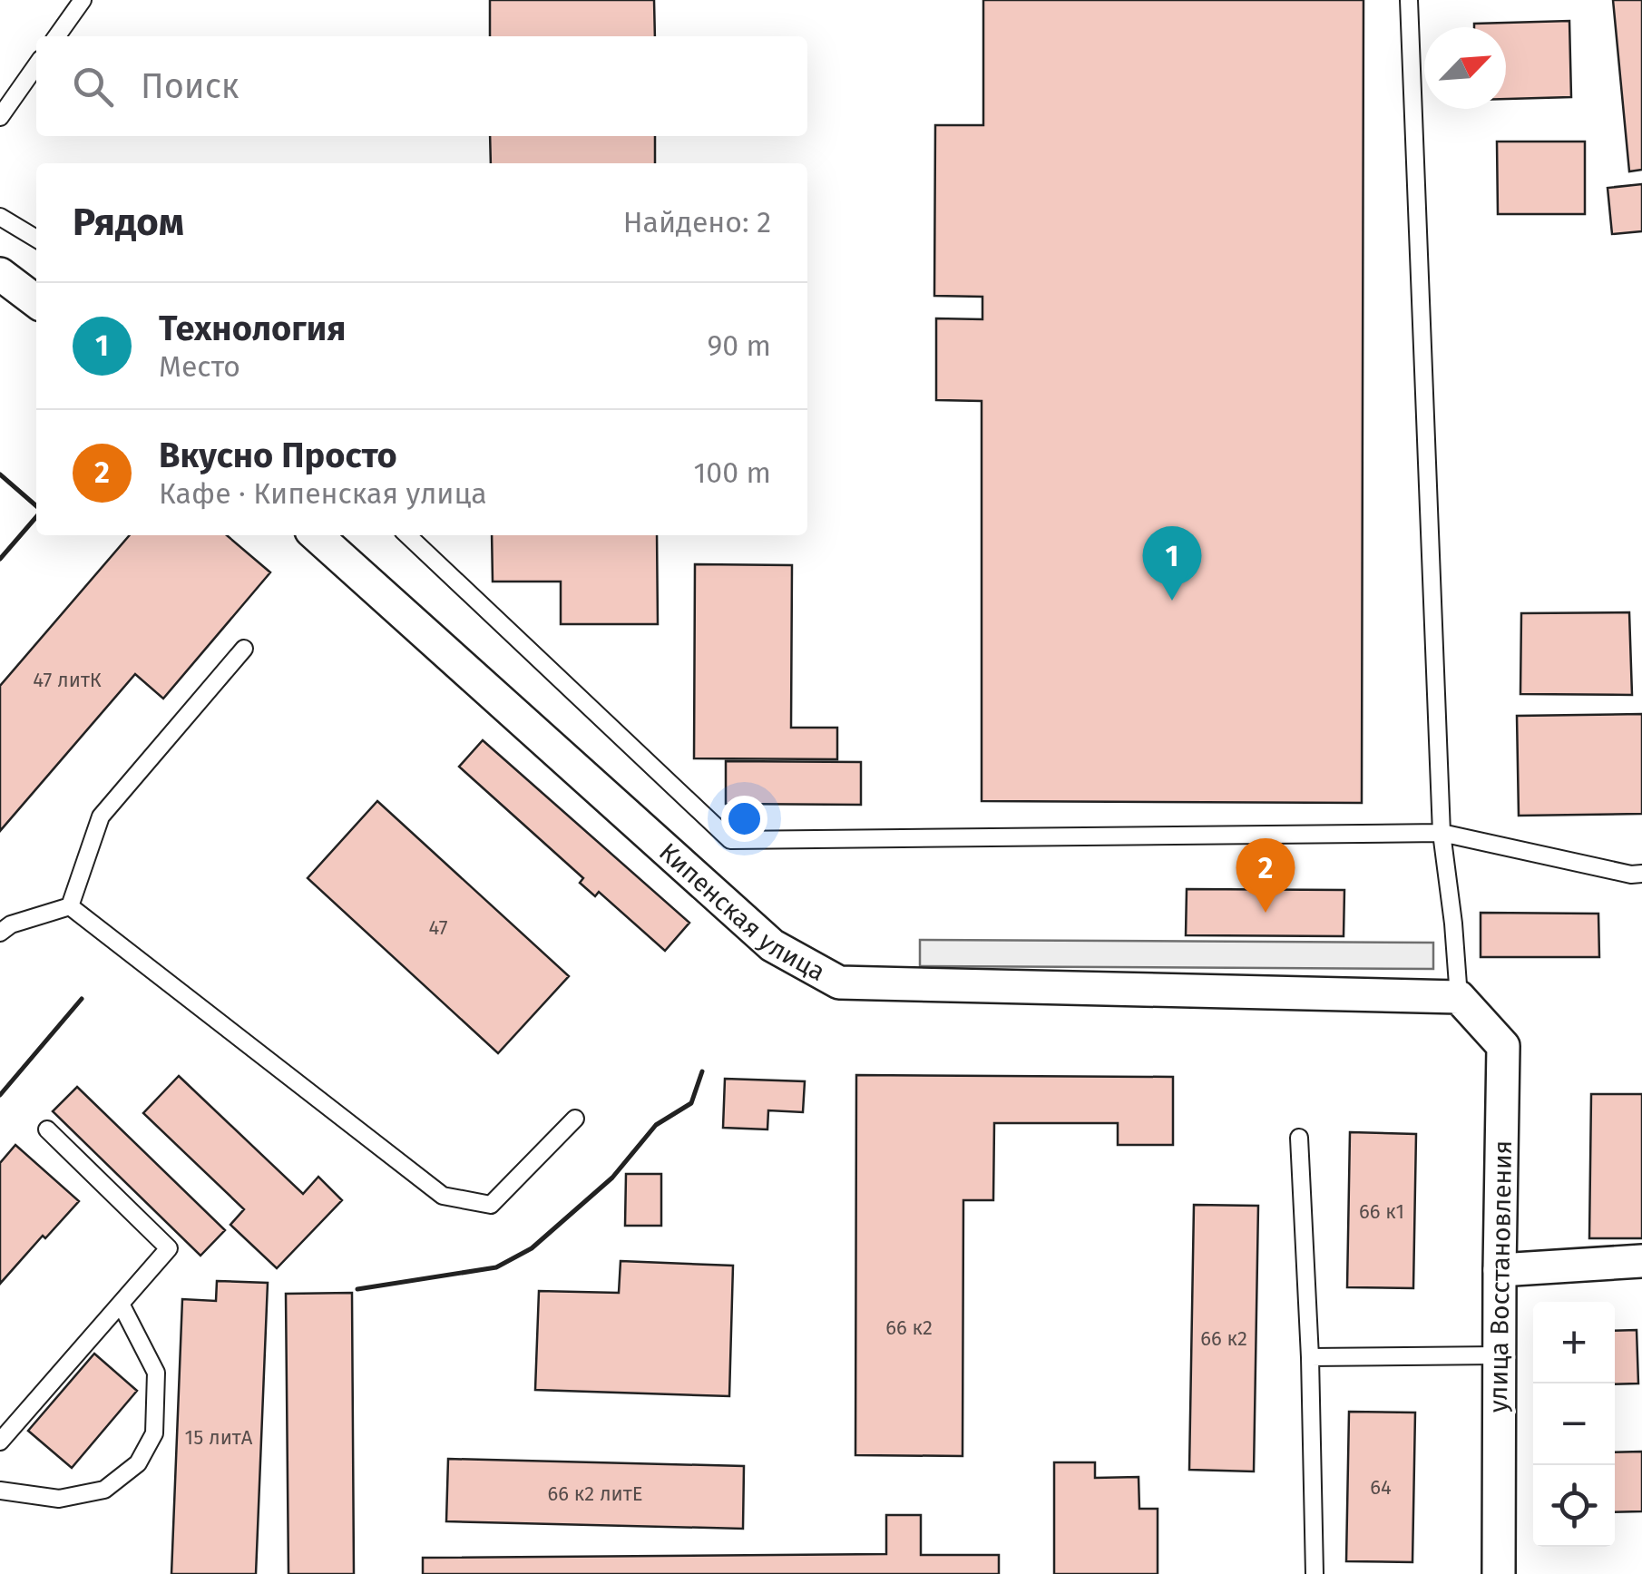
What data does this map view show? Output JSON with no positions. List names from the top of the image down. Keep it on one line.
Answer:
{"streets":{"street":["Кипенская улица","улица Восстановления"]},"crossings":[["Кипенская улица","улица Восстановления"]],"house_numbers":["47 литК","47","66 к1","66 к2","66 к2","15 литА","64","66 к2 литЕ"],"north":"top right","page":{"search":"Поиск","heading":["Рядом","Найдено: 2"],"list":[{"mark":"1","name":"Технология","note":"Место","value":"90 m"},{"mark":"2","name":"Вкусно Просто","note":"Кафе · Кипенская улица","value":"100 m"}],"pins":["1","2"],"map_buttons":["+","−"]}}
